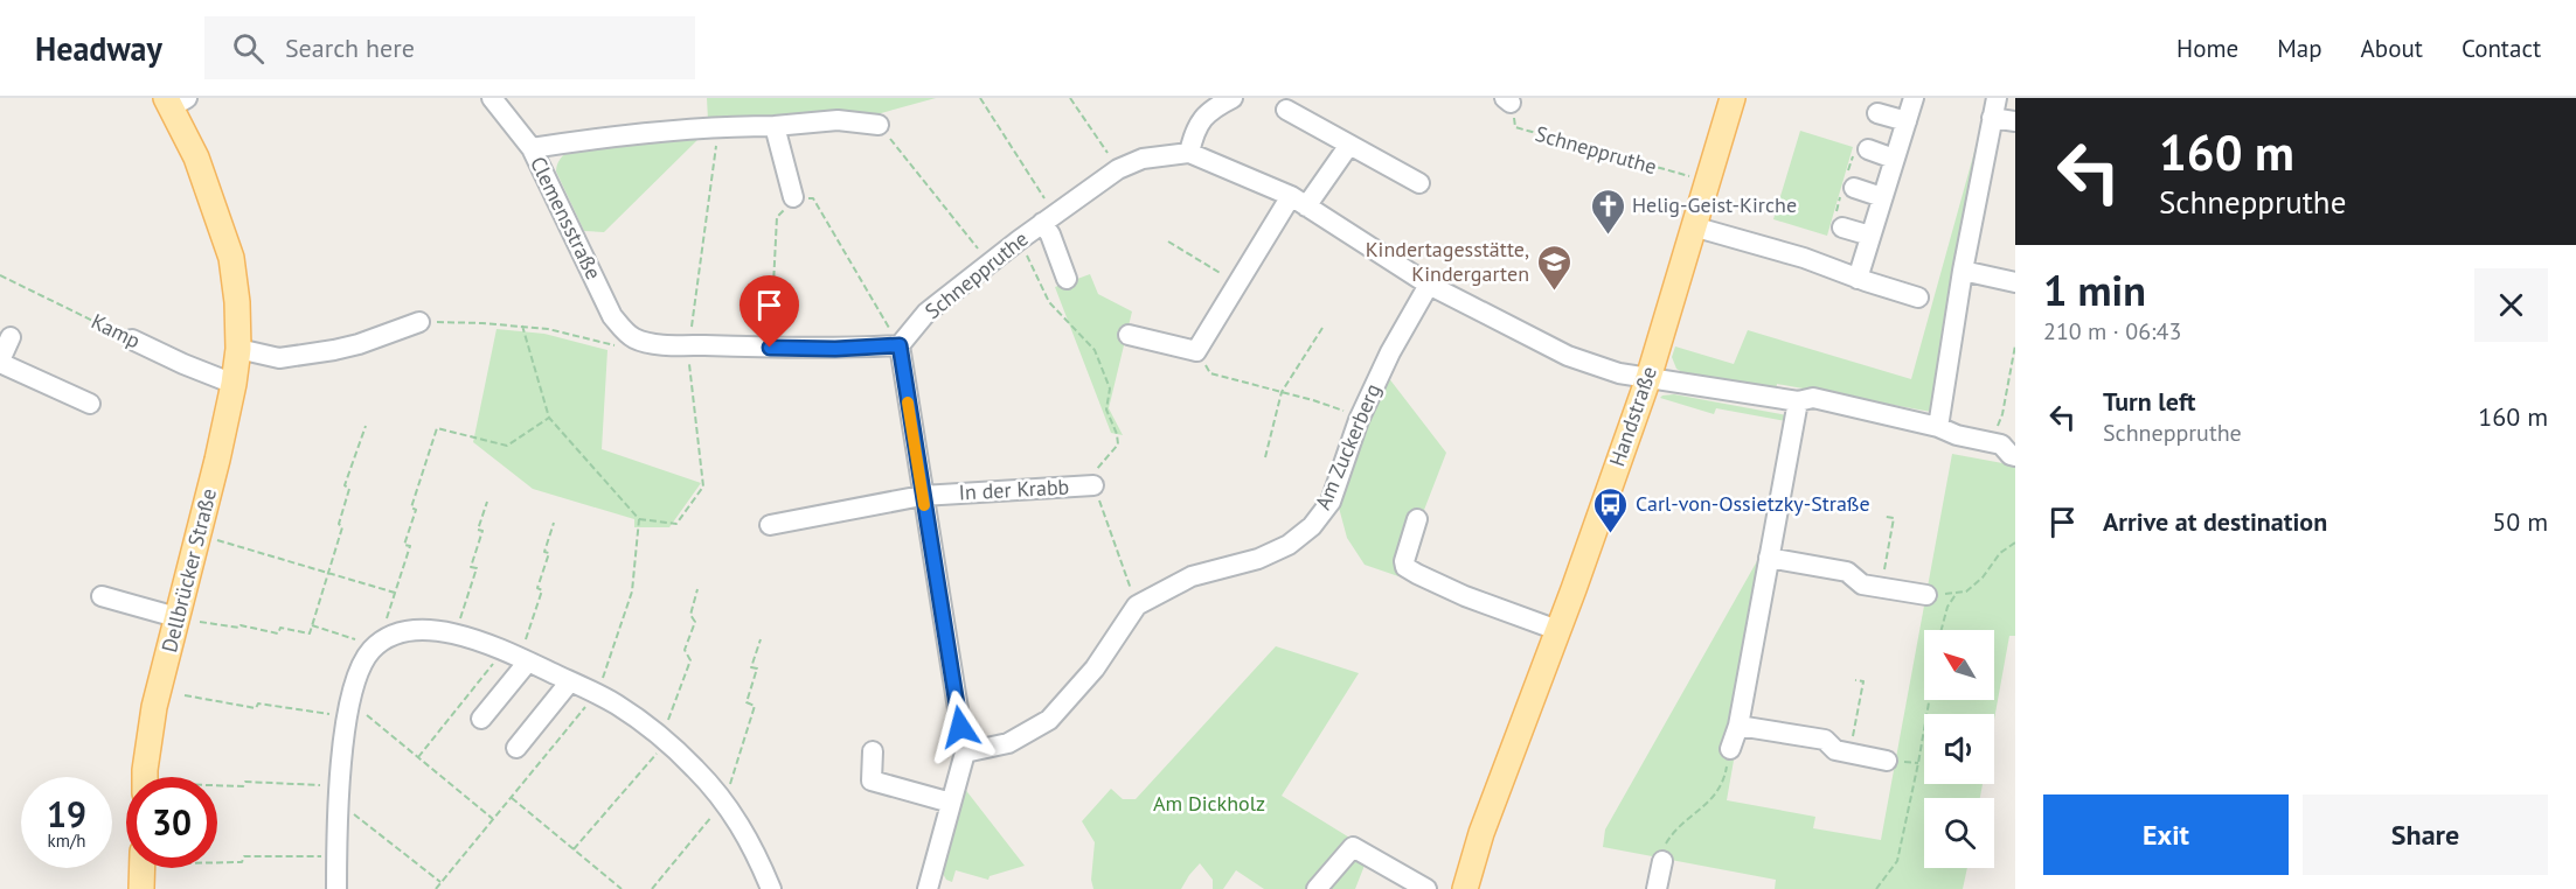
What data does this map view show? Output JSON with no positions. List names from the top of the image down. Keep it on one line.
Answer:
{"streets":{"main road":["Handstraße","Dellbrücker Straße"],"street":["Schneppruthe","Clemensstraße","Kamp","Am Zuckerberg","In der Krabb"]},"crossings":[["Schneppruthe","Handstraße"],["Kamp","Dellbrücker Straße"]],"parks":["Am Dickholz"],"places":{"church":["Helig-Geist-Kirche"],"school or university":["Kindertagesstätte, Kindergarten"],"bus stop":["Carl-von-Ossietzky-Straße"]},"north":"top left","page":{"header":"Headway","search":"Search here","nav":["Home","Map","About","Contact"],"turn":["160 m","Schneppruthe"],"heading":["1 min","210 m · 06:43"],"list":[{"name":"Turn left","note":"Schneppruthe","value":"160 m"},{"name":"Arrive at destination","value":"50 m"}],"speed":"19 km/h","limit":"30","buttons":["Exit","Share"]}}
